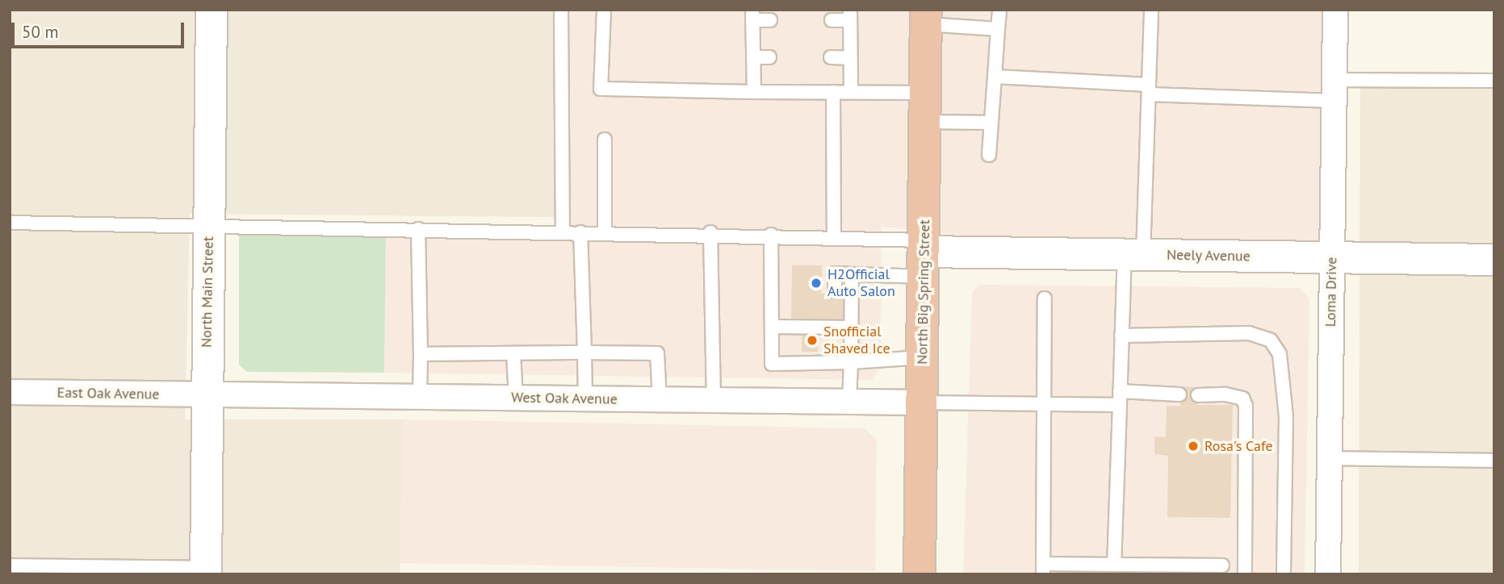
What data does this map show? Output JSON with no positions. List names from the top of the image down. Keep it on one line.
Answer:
{"streets":{"highway":["North Big Spring Street"],"street":["Neely Avenue","North Main Street","Loma Drive","East Oak Avenue","West Oak Avenue"]},"crossings":[["Neely Avenue","North Big Spring Street"],["Neely Avenue","Loma Drive"],["North Main Street","East Oak Avenue"],["North Main Street","West Oak Avenue"],["North Big Spring Street","West Oak Avenue"],["East Oak Avenue","West Oak Avenue"]],"places":["H2Official Auto Salon","Snofficial Shaved Ice","Rosa's Cafe"],"scale_bar":"50 m"}
